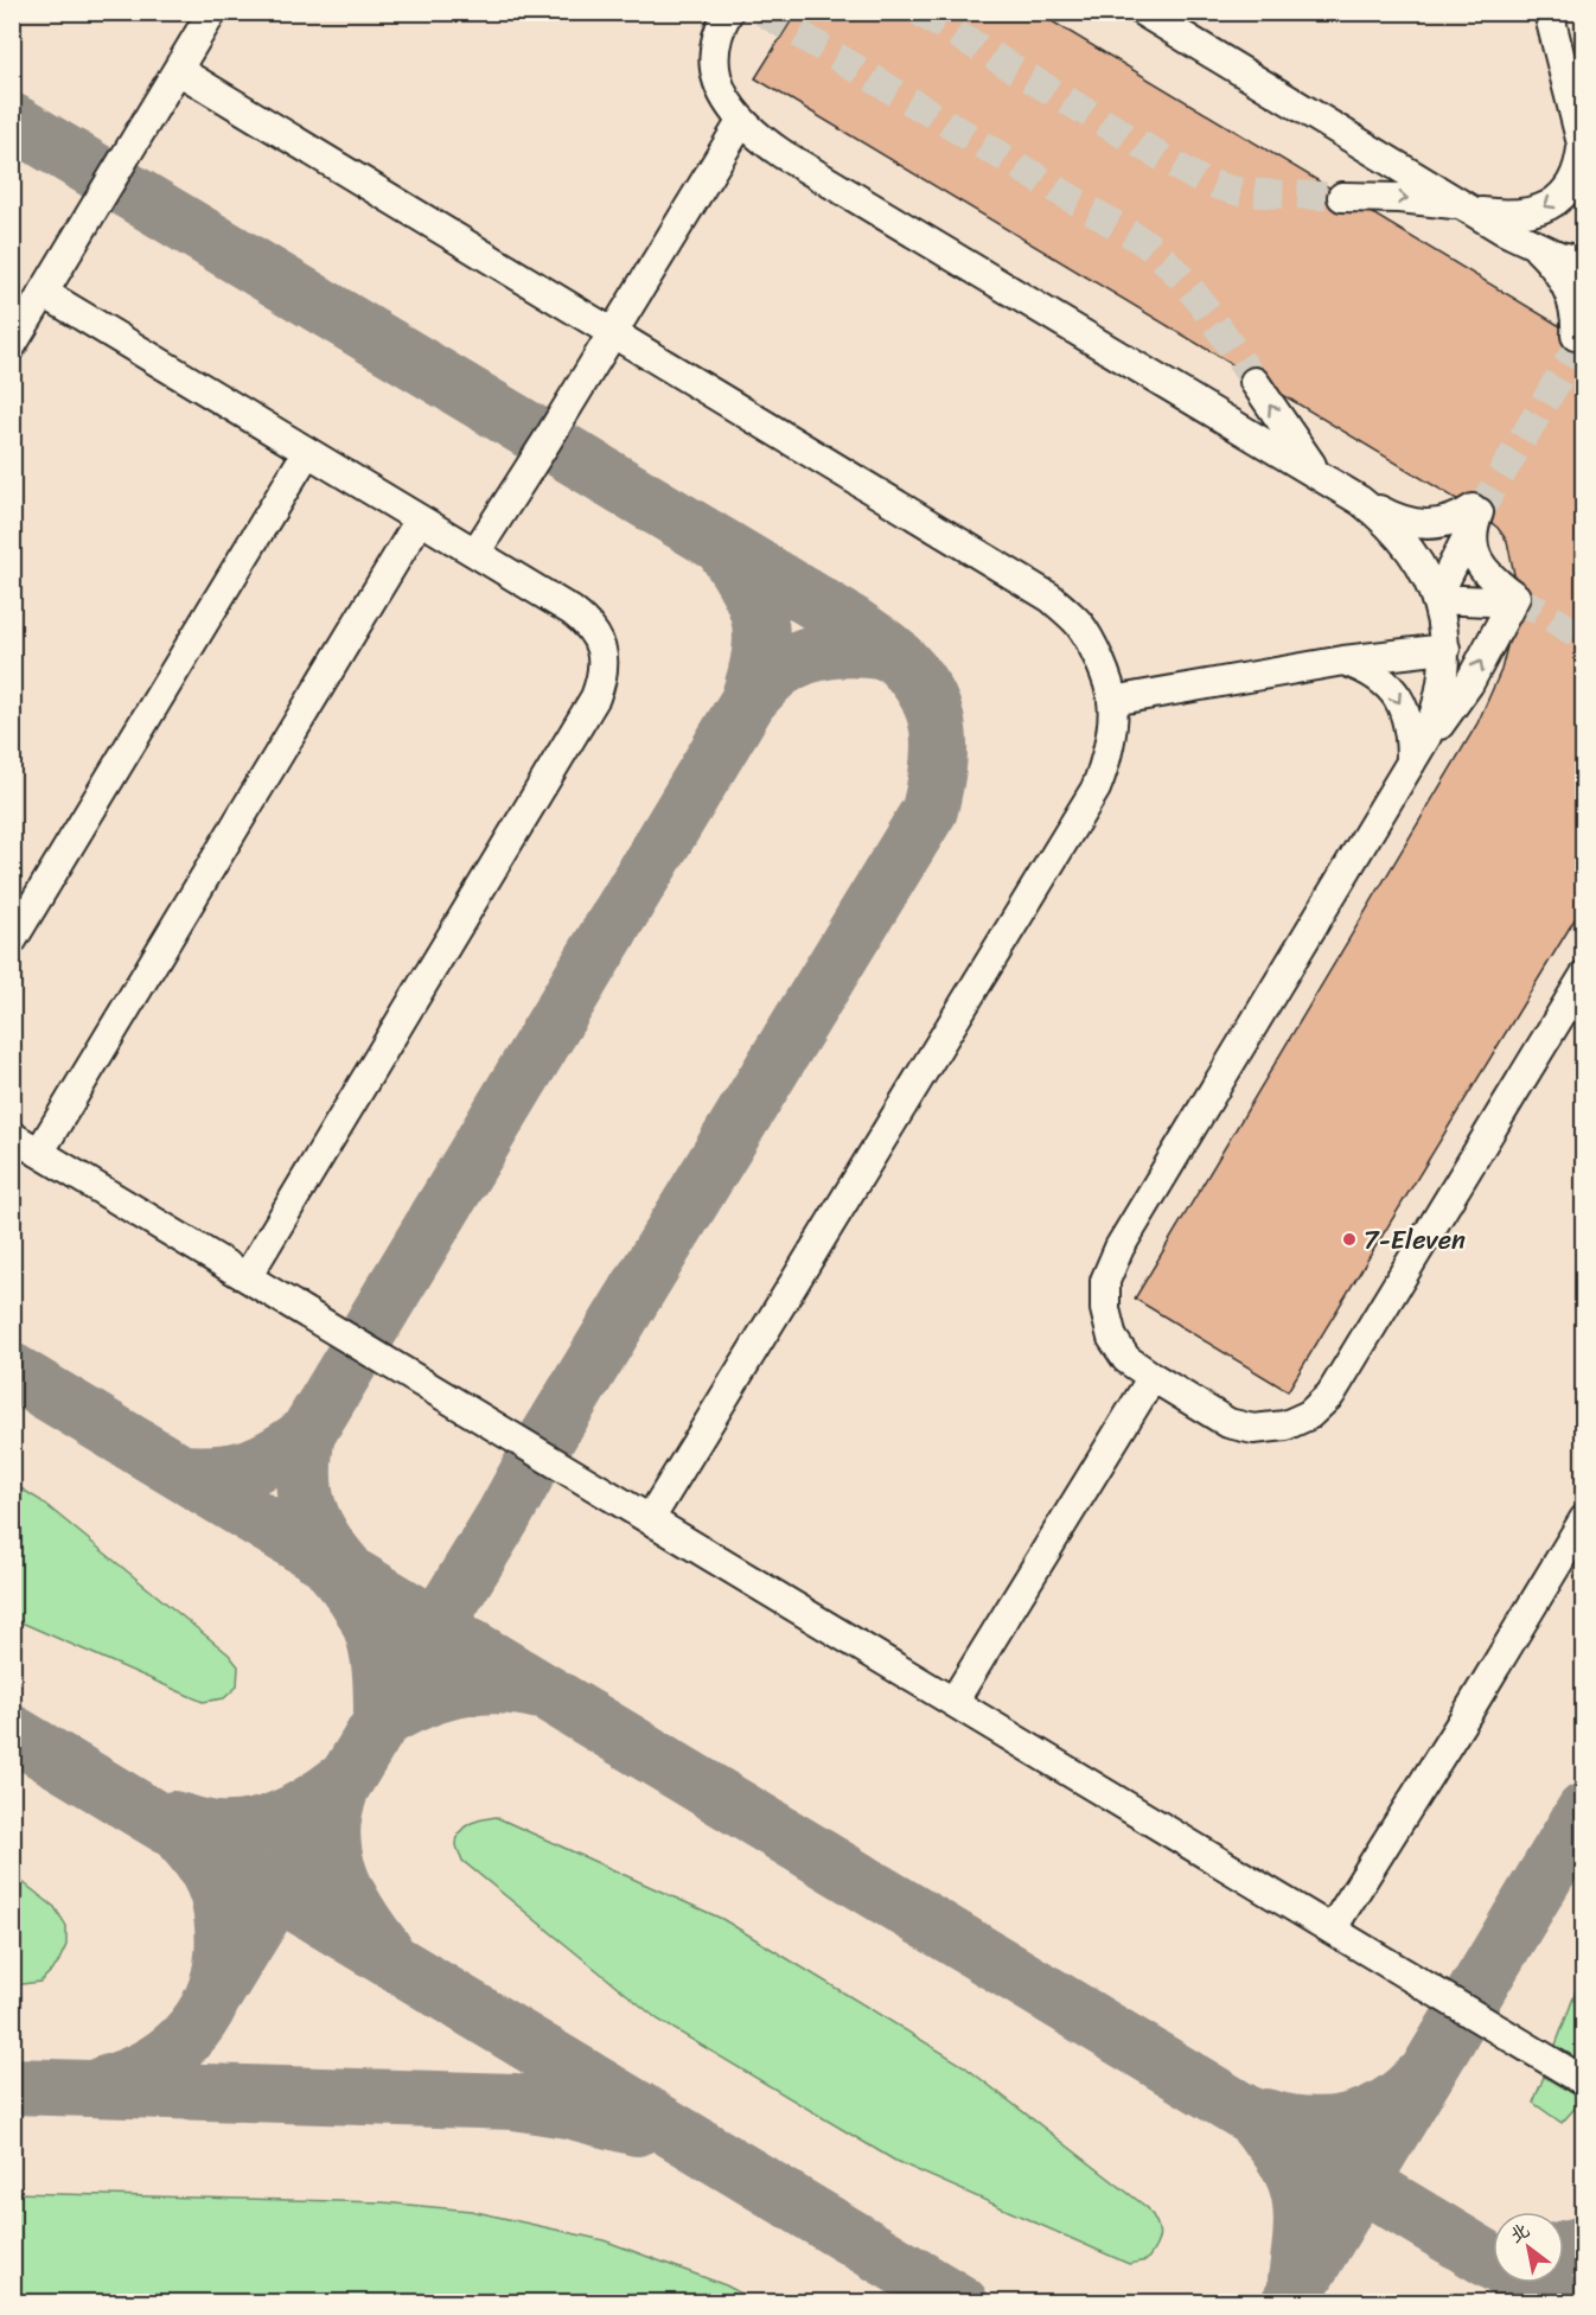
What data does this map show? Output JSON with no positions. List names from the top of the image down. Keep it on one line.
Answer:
{"places":["7-Eleven"],"north":"top left"}
